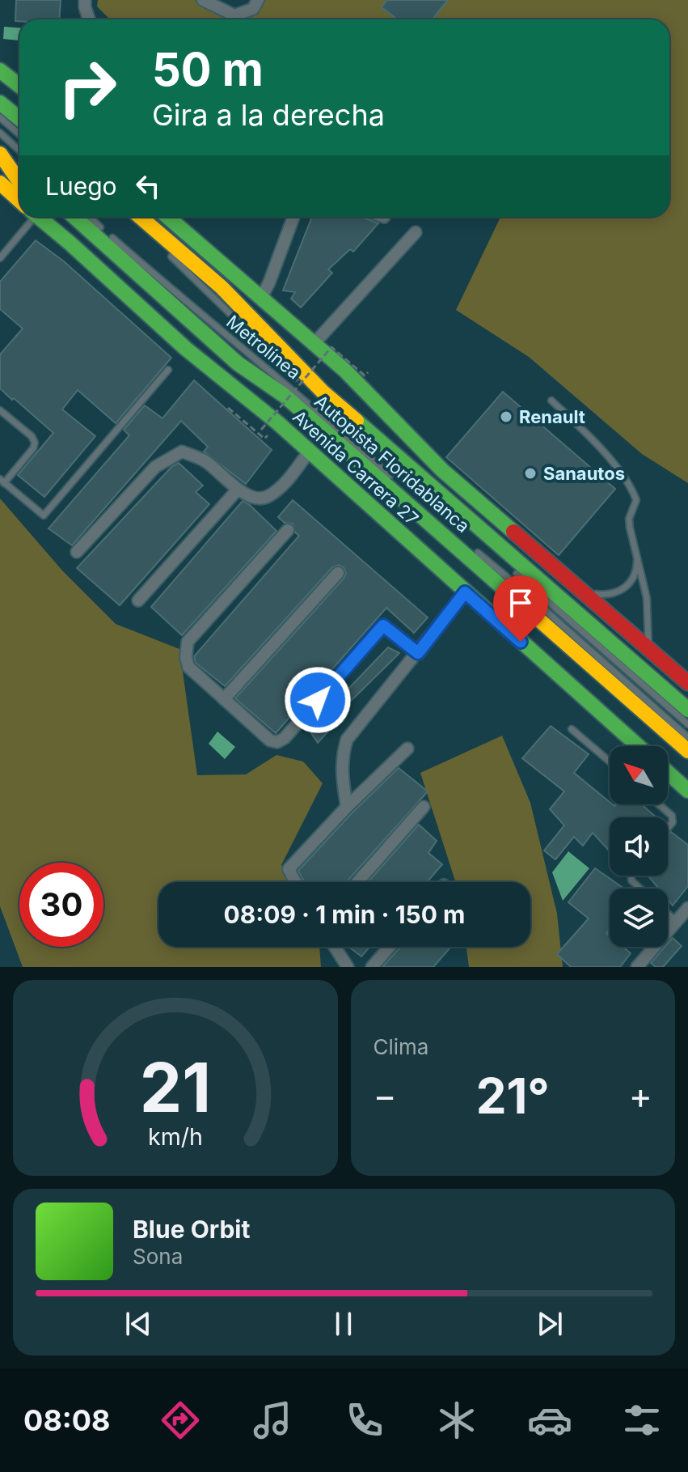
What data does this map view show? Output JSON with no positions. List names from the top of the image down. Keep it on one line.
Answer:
{"streets":{"highway":["Autopista Floridablanca","Avenida Carrera 27"],"lane":["Metrolínea"]},"places":["Renault","Sanautos"],"north":"top left","page":{"turn":["50 m","Gira a la derecha"],"then":"Luego","limit":"30","trip":"08:09 · 1 min · 150 m","tile":"Clima","heat":["−","21°","+"],"song":["Blue Orbit","Sona"],"tabs":"08:08","gauge":["21","km/h"]}}
